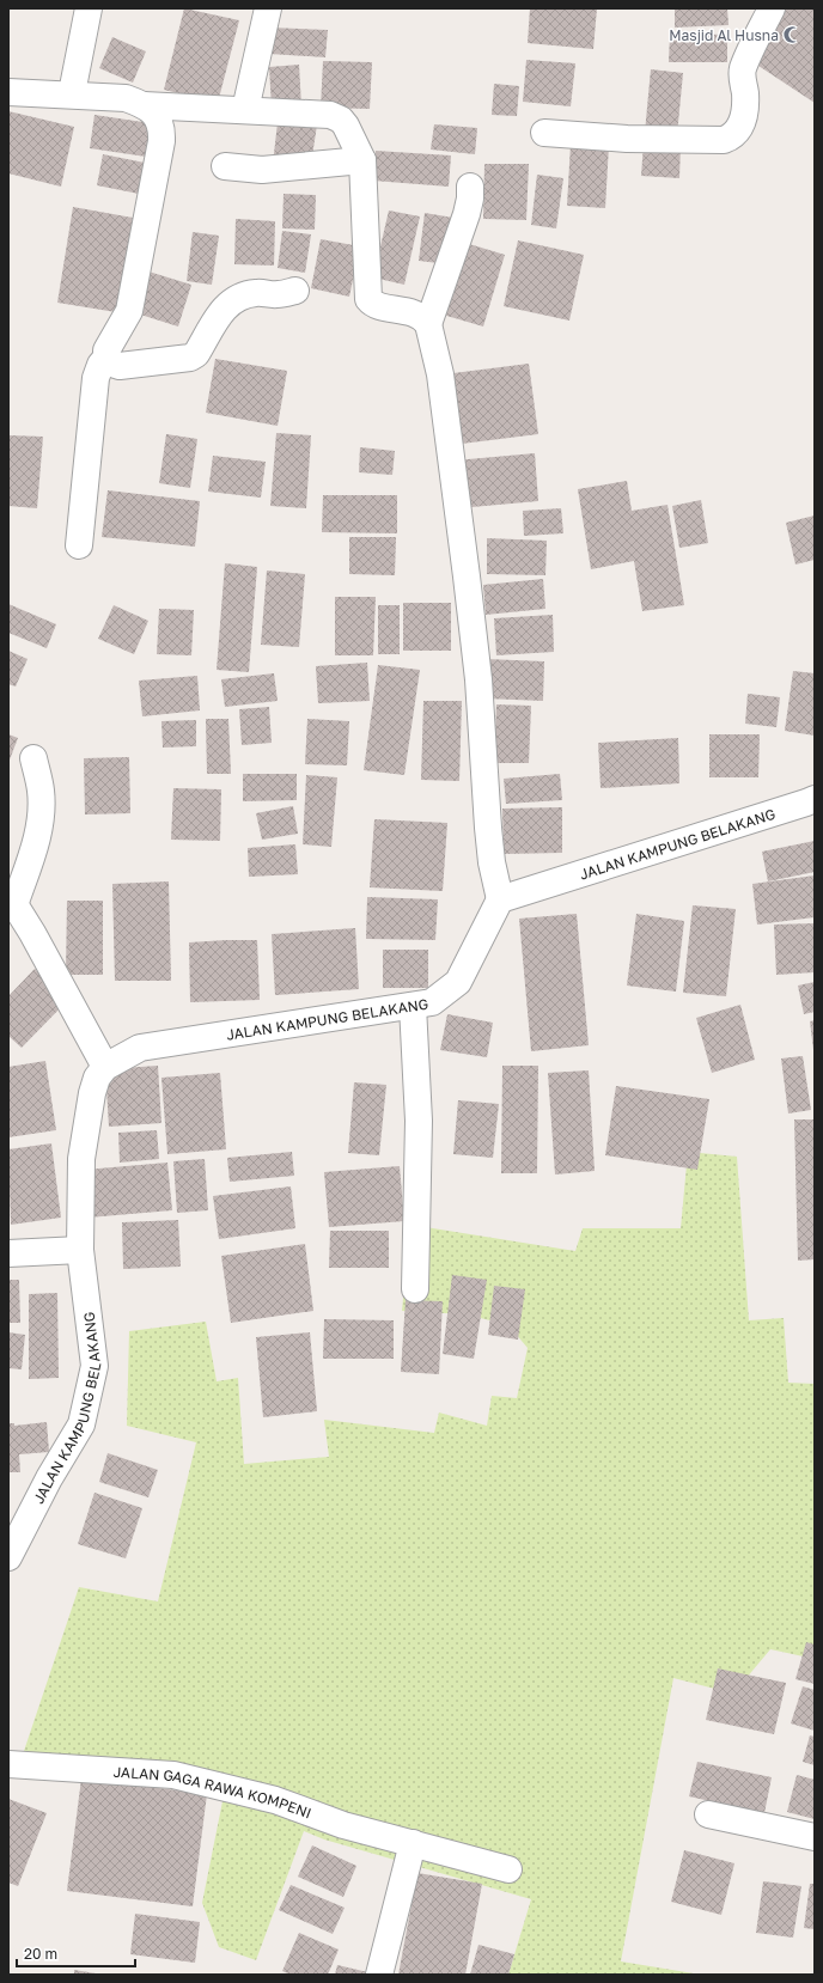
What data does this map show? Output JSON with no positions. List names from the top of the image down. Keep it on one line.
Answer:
{"streets":{"street":["JALAN KAMPUNG BELAKANG","JALAN GAGA RAWA KOMPENI"]},"places":{"mosque":["Masjid Al Husna"]},"scale_bar":"20 m"}
